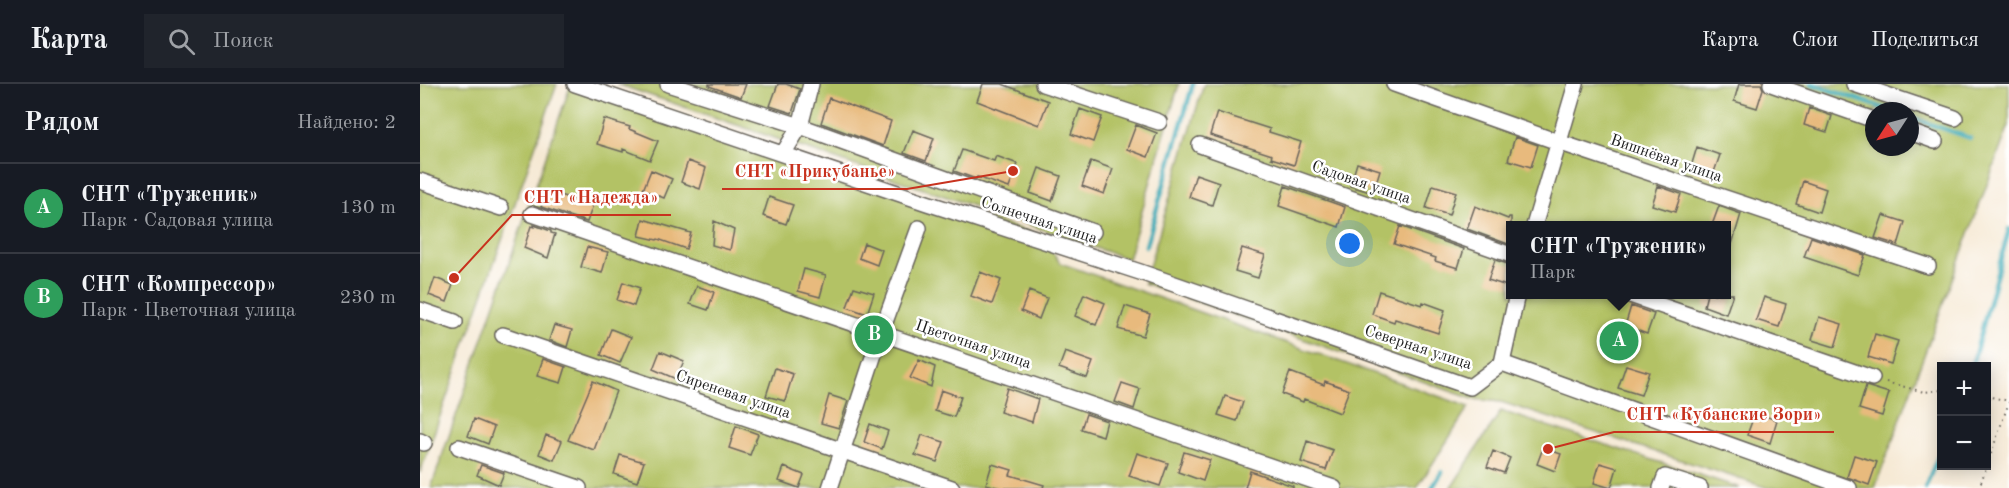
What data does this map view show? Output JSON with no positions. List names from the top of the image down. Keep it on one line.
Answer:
{"streets":{"street":["Вишнёвая улица","Садовая улица","Солнечная улица","Цветочная улица","Северная улица","Сиреневая улица"]},"crossings":[["Солнечная улица","Северная улица"]],"places":["СНТ «Прикубанье»","СНТ «Надежда»","СНТ «Кубанские Зори»"],"north":"bottom left","page":{"header":"Карта","search":"Поиск","nav":["Карта","Слои","Поделиться"],"heading":["Рядом","Найдено: 2"],"list":[{"mark":"A","name":"СНТ «Труженик»","note":"Парк · Садовая улица","value":"130 m"},{"mark":"B","name":"СНТ «Компрессор»","note":"Парк · Цветочная улица","value":"230 m"}],"popup":["СНТ «Труженик»","Парк"],"pins":["B","A"],"map_buttons":["+","−"]}}
